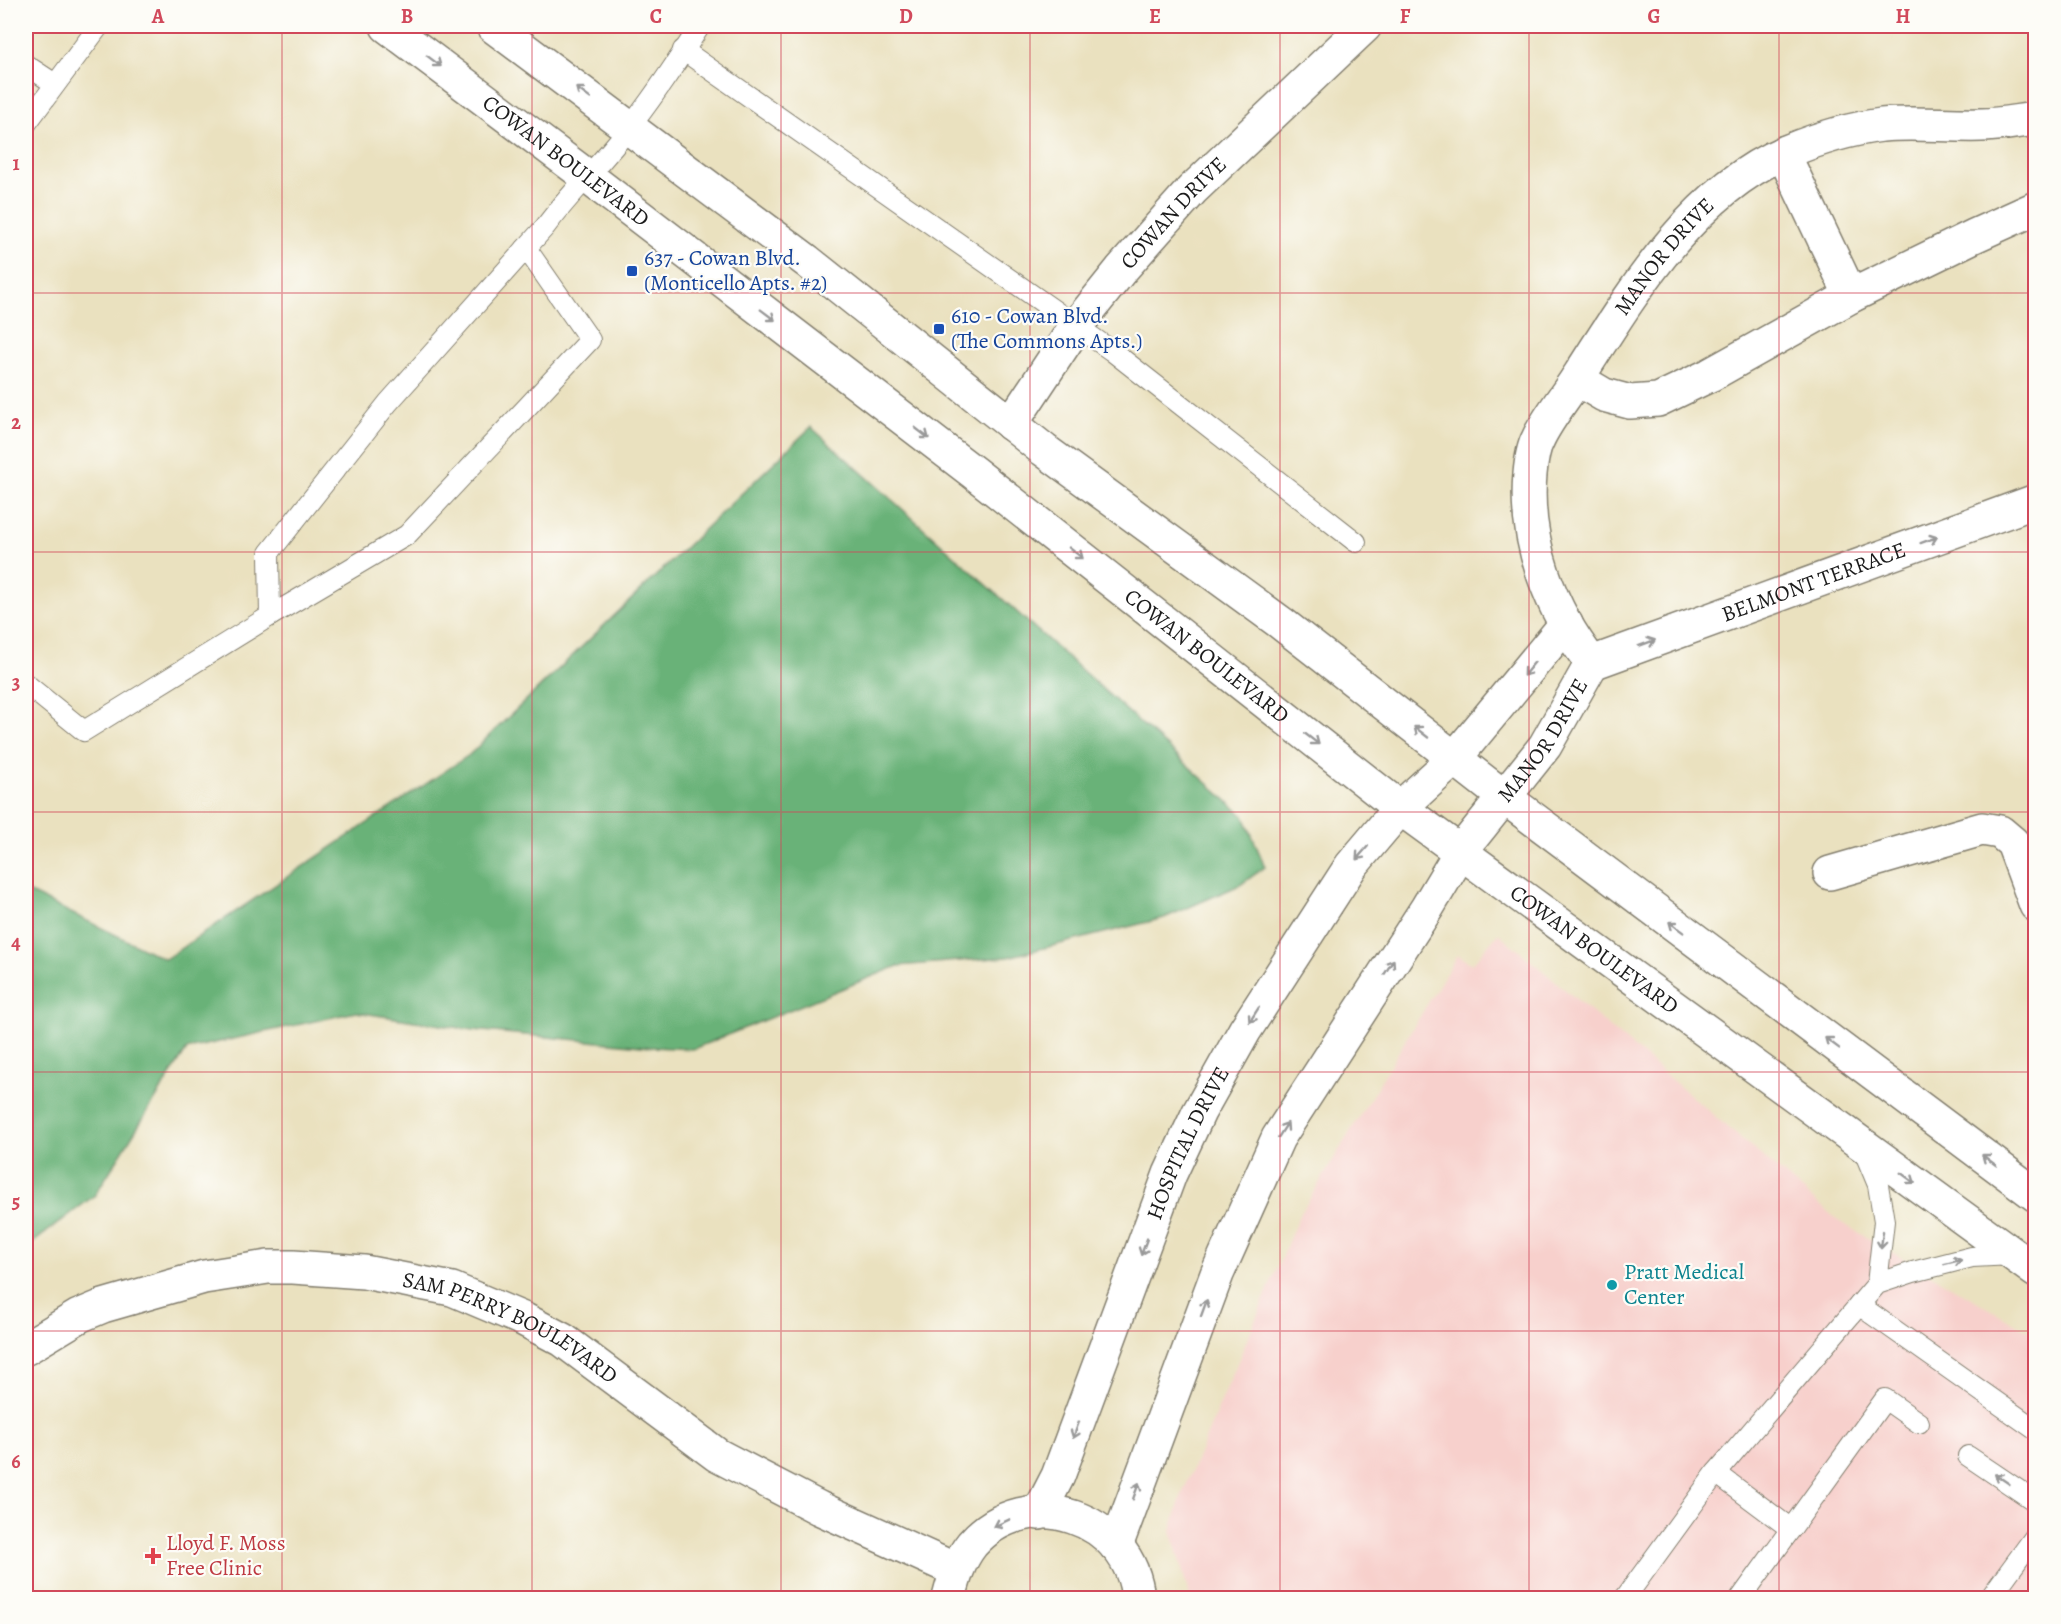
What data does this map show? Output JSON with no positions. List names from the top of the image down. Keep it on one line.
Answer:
{"streets":{"street":["COWAN BOULEVARD","COWAN DRIVE","MANOR DRIVE","BELMONT TERRACE","HOSPITAL DRIVE","SAM PERRY BOULEVARD"]},"crossings":[["COWAN BOULEVARD","MANOR DRIVE"],["COWAN BOULEVARD","HOSPITAL DRIVE"],["MANOR DRIVE","BELMONT TERRACE"],["MANOR DRIVE","HOSPITAL DRIVE"]],"places":{"transit":["637 - Cowan Blvd. (Monticello Apts. #2)","610 - Cowan Blvd. (The Commons Apts.)"],"other":["Pratt Medical Center"],"health":["Lloyd F. Moss Free Clinic"]},"grid":{"columns":["A","B","C","D","E","F","G","H"],"rows":["1","2","3","4","5","6"]}}
